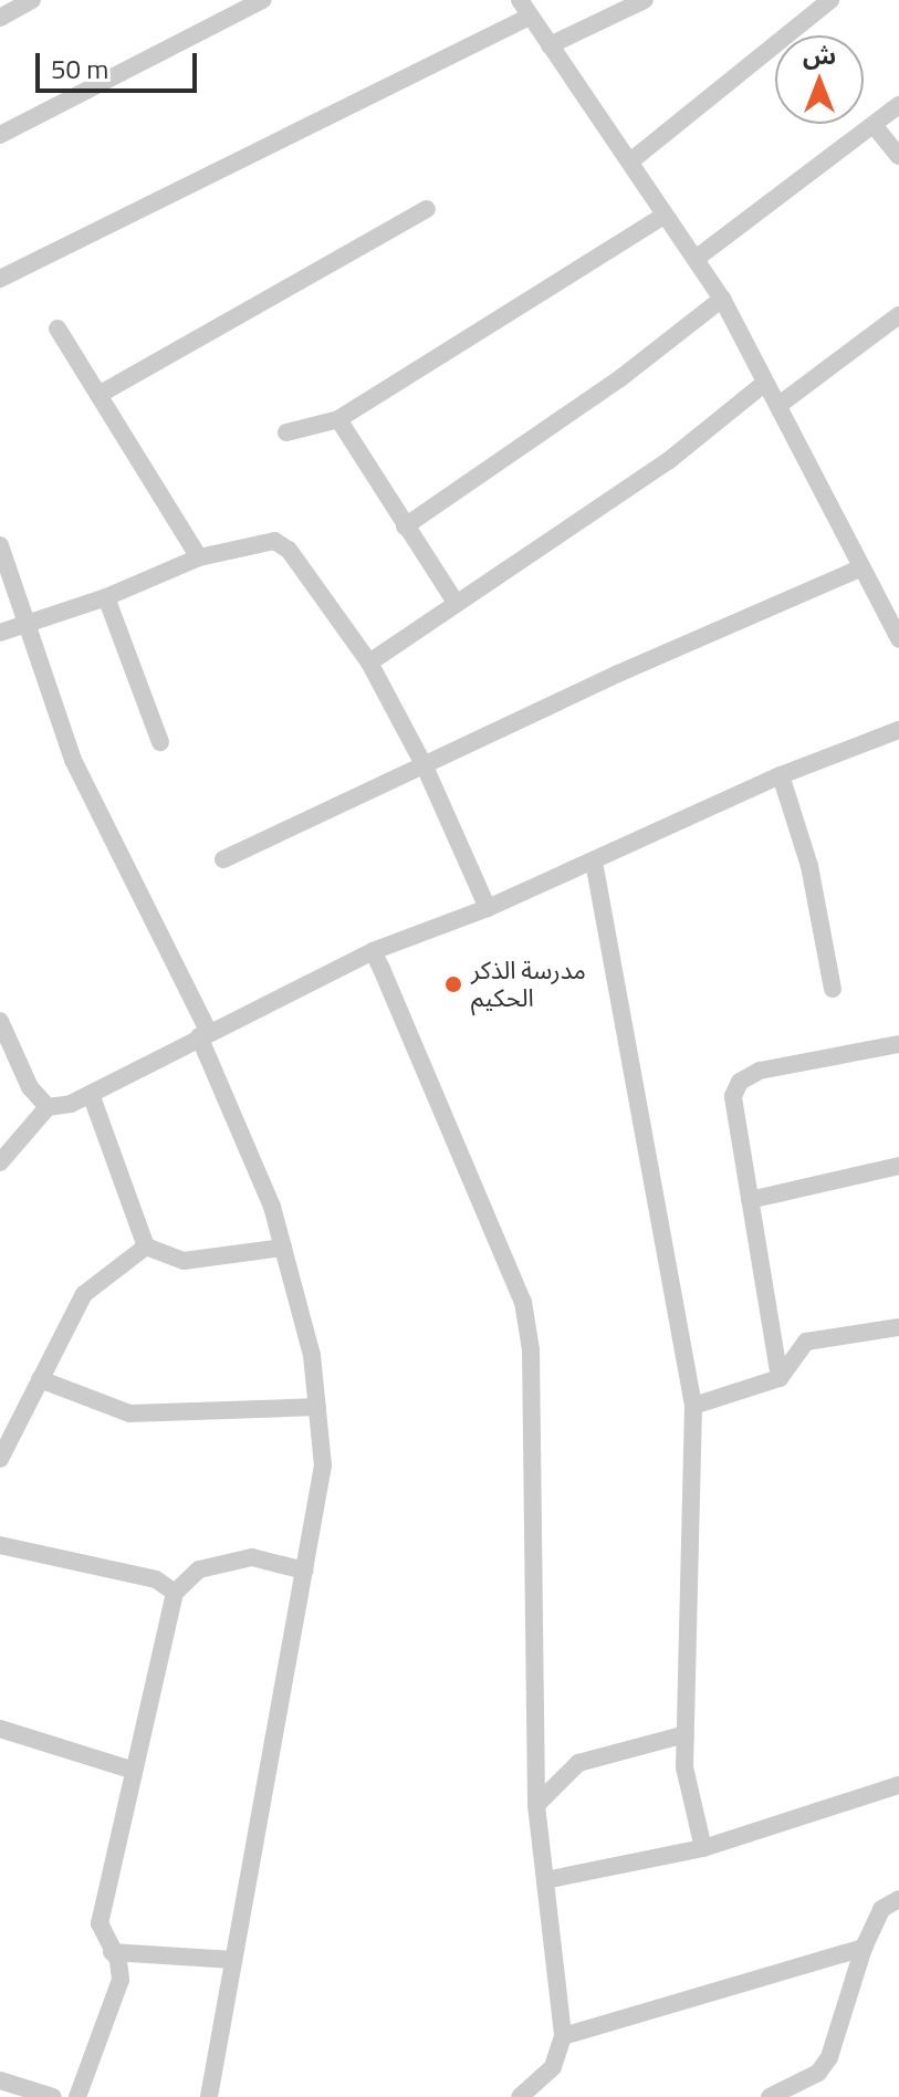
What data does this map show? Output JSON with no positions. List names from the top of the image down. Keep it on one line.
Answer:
{"places":["مدرسة الذكر الحكيم"],"scale_bar":"50 m","north":"top"}
